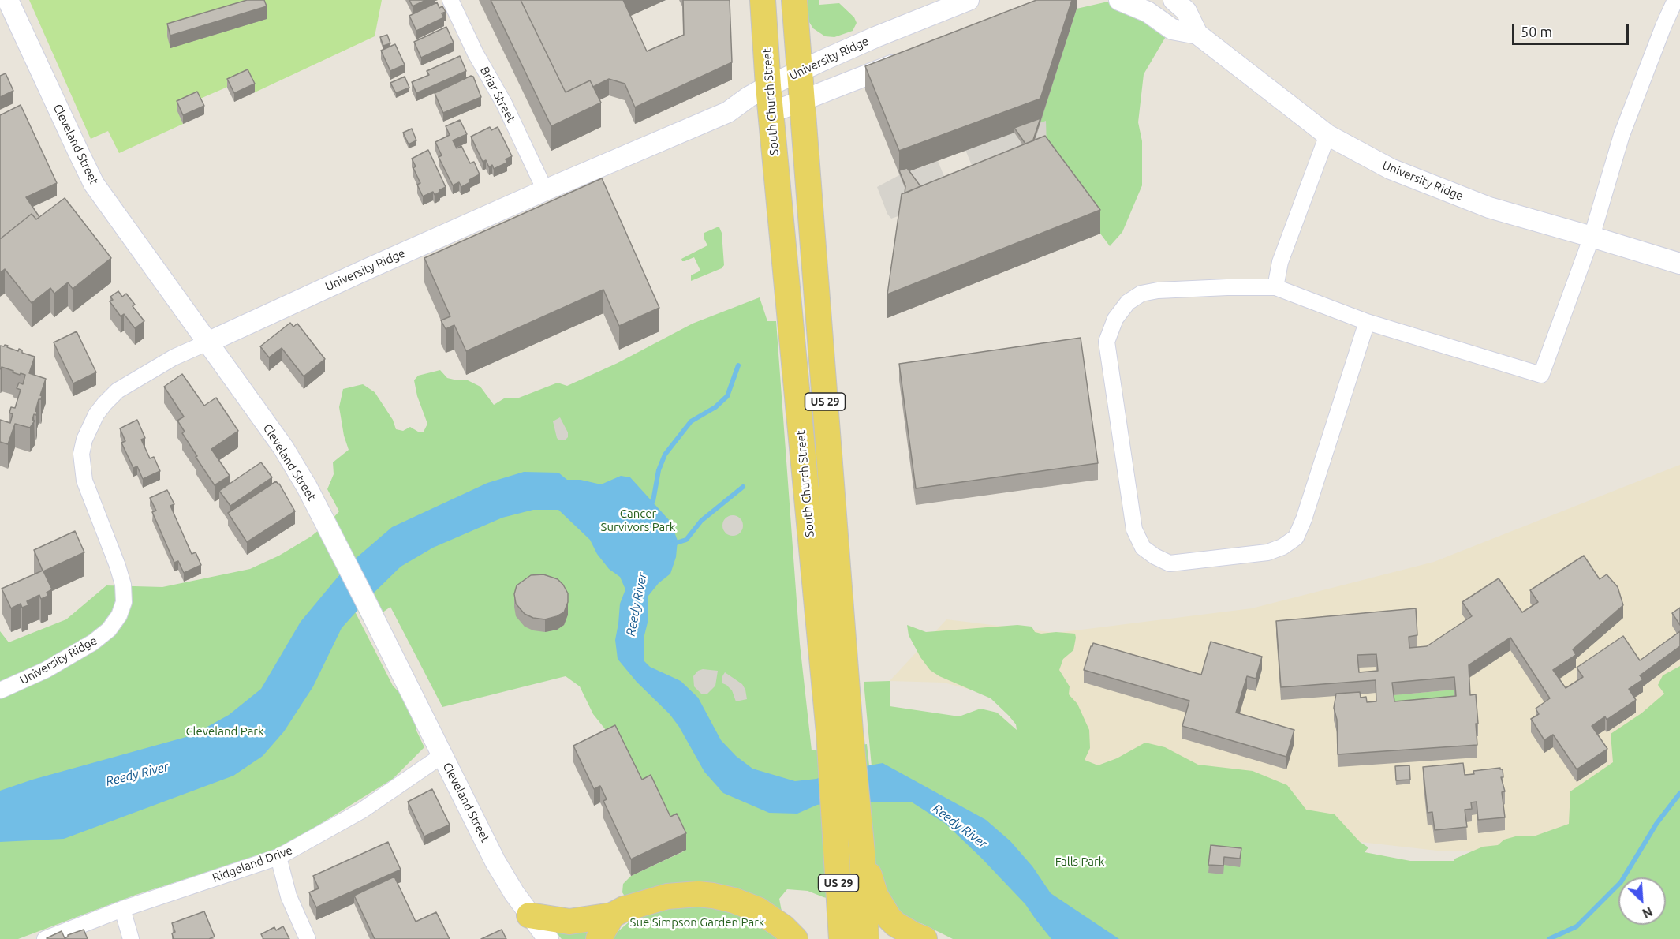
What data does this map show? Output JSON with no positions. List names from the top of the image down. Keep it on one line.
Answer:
{"streets":{"main road":["South Church Street","US 29"],"street":["University Ridge","Briar Street","Cleveland Street","Ridgeland Drive"]},"crossings":[["University Ridge","Briar Street"],["University Ridge","South Church Street"],["University Ridge","Cleveland Street"],["Cleveland Street","Ridgeland Drive"]],"water":["Reedy River"],"parks":["Cancer Survivors Park","Cleveland Park","Falls Park","Sue Simpson Garden Park"],"scale_bar":"50 m","north":"bottom right"}
